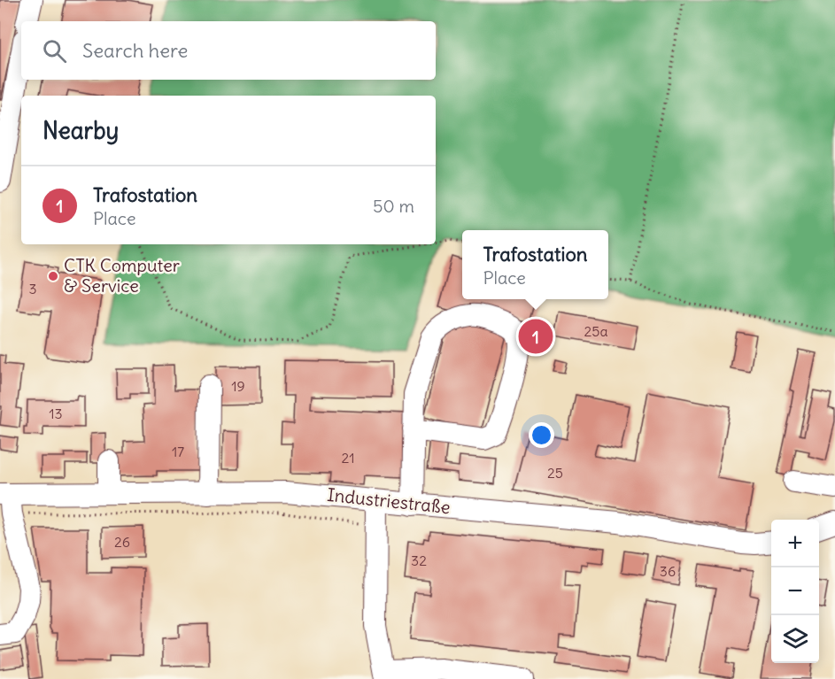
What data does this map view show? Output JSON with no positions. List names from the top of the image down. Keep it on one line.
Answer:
{"streets":{"street":["Industriestraße"]},"places":["CTK Computer & Service"],"house_numbers":["3","25a","19","13","17","21","25","26","32","36"],"page":{"search":"Search here","heading":"Nearby","list":[{"mark":"1","name":"Trafostation","note":"Place","value":"50 m"}],"popup":["Trafostation","Place"],"pins":"1","map_buttons":["+","−"]}}
